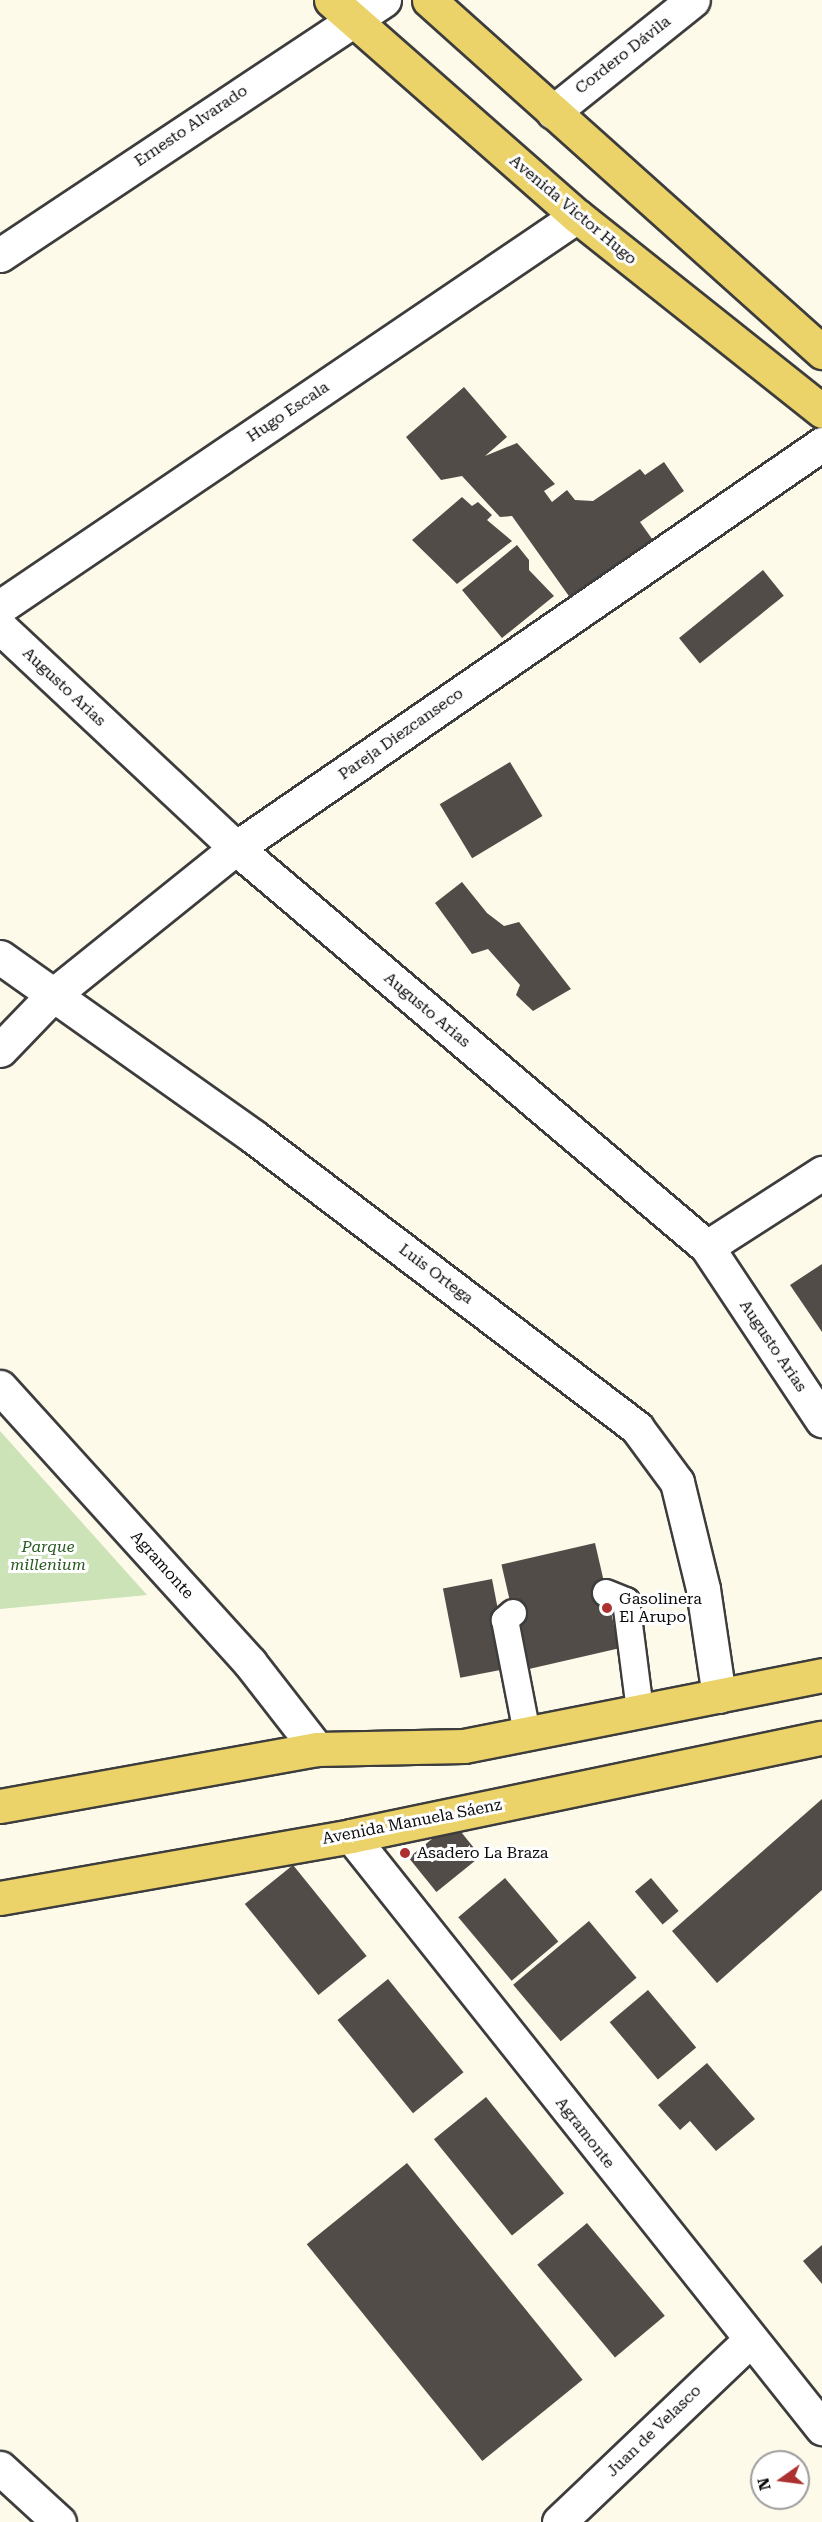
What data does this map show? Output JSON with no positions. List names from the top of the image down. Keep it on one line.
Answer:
{"streets":{"main road":["Avenida Victor Hugo","Avenida Manuela Sáenz"],"street":["Cordero Dávila","Ernesto Alvarado","Hugo Escala","Augusto Arias","Pareja Diezcanseco","Luis Ortega","Agramonte","Juan de Velasco"]},"crossings":[["Ernesto Alvarado","Avenida Victor Hugo"],["Avenida Victor Hugo","Hugo Escala"],["Augusto Arias","Pareja Diezcanseco"],["Pareja Diezcanseco","Luis Ortega"],["Agramonte","Avenida Manuela Sáenz"],["Agramonte","Juan de Velasco"]],"parks":["Parque millenium"],"places":["Gasolinera El Arupo","Asadero La Braza"],"north":"left"}
